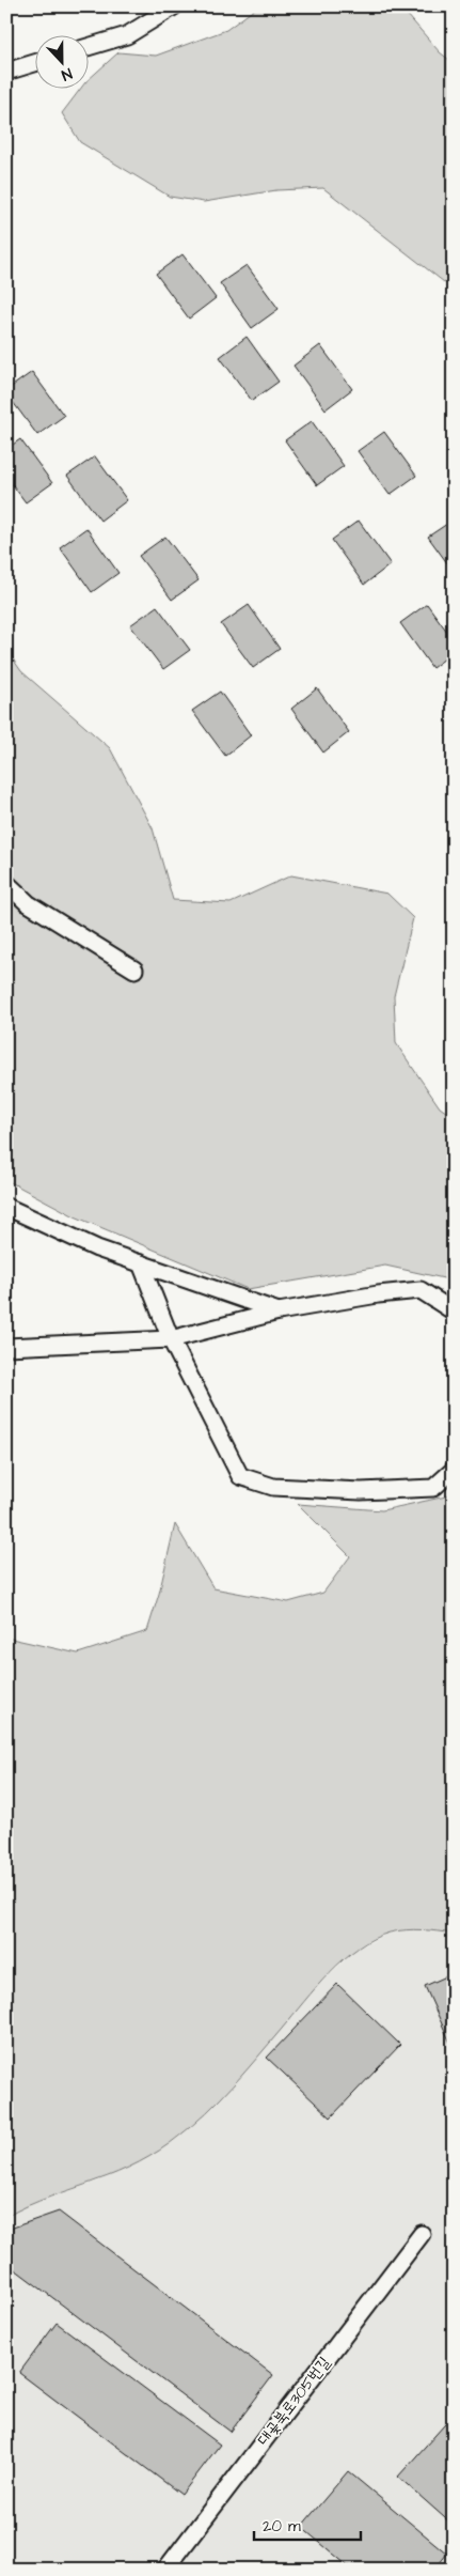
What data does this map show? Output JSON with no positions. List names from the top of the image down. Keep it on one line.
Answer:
{"streets":{"lane":["대곶북로305번길"]},"scale_bar":"20 m","north":"bottom"}
